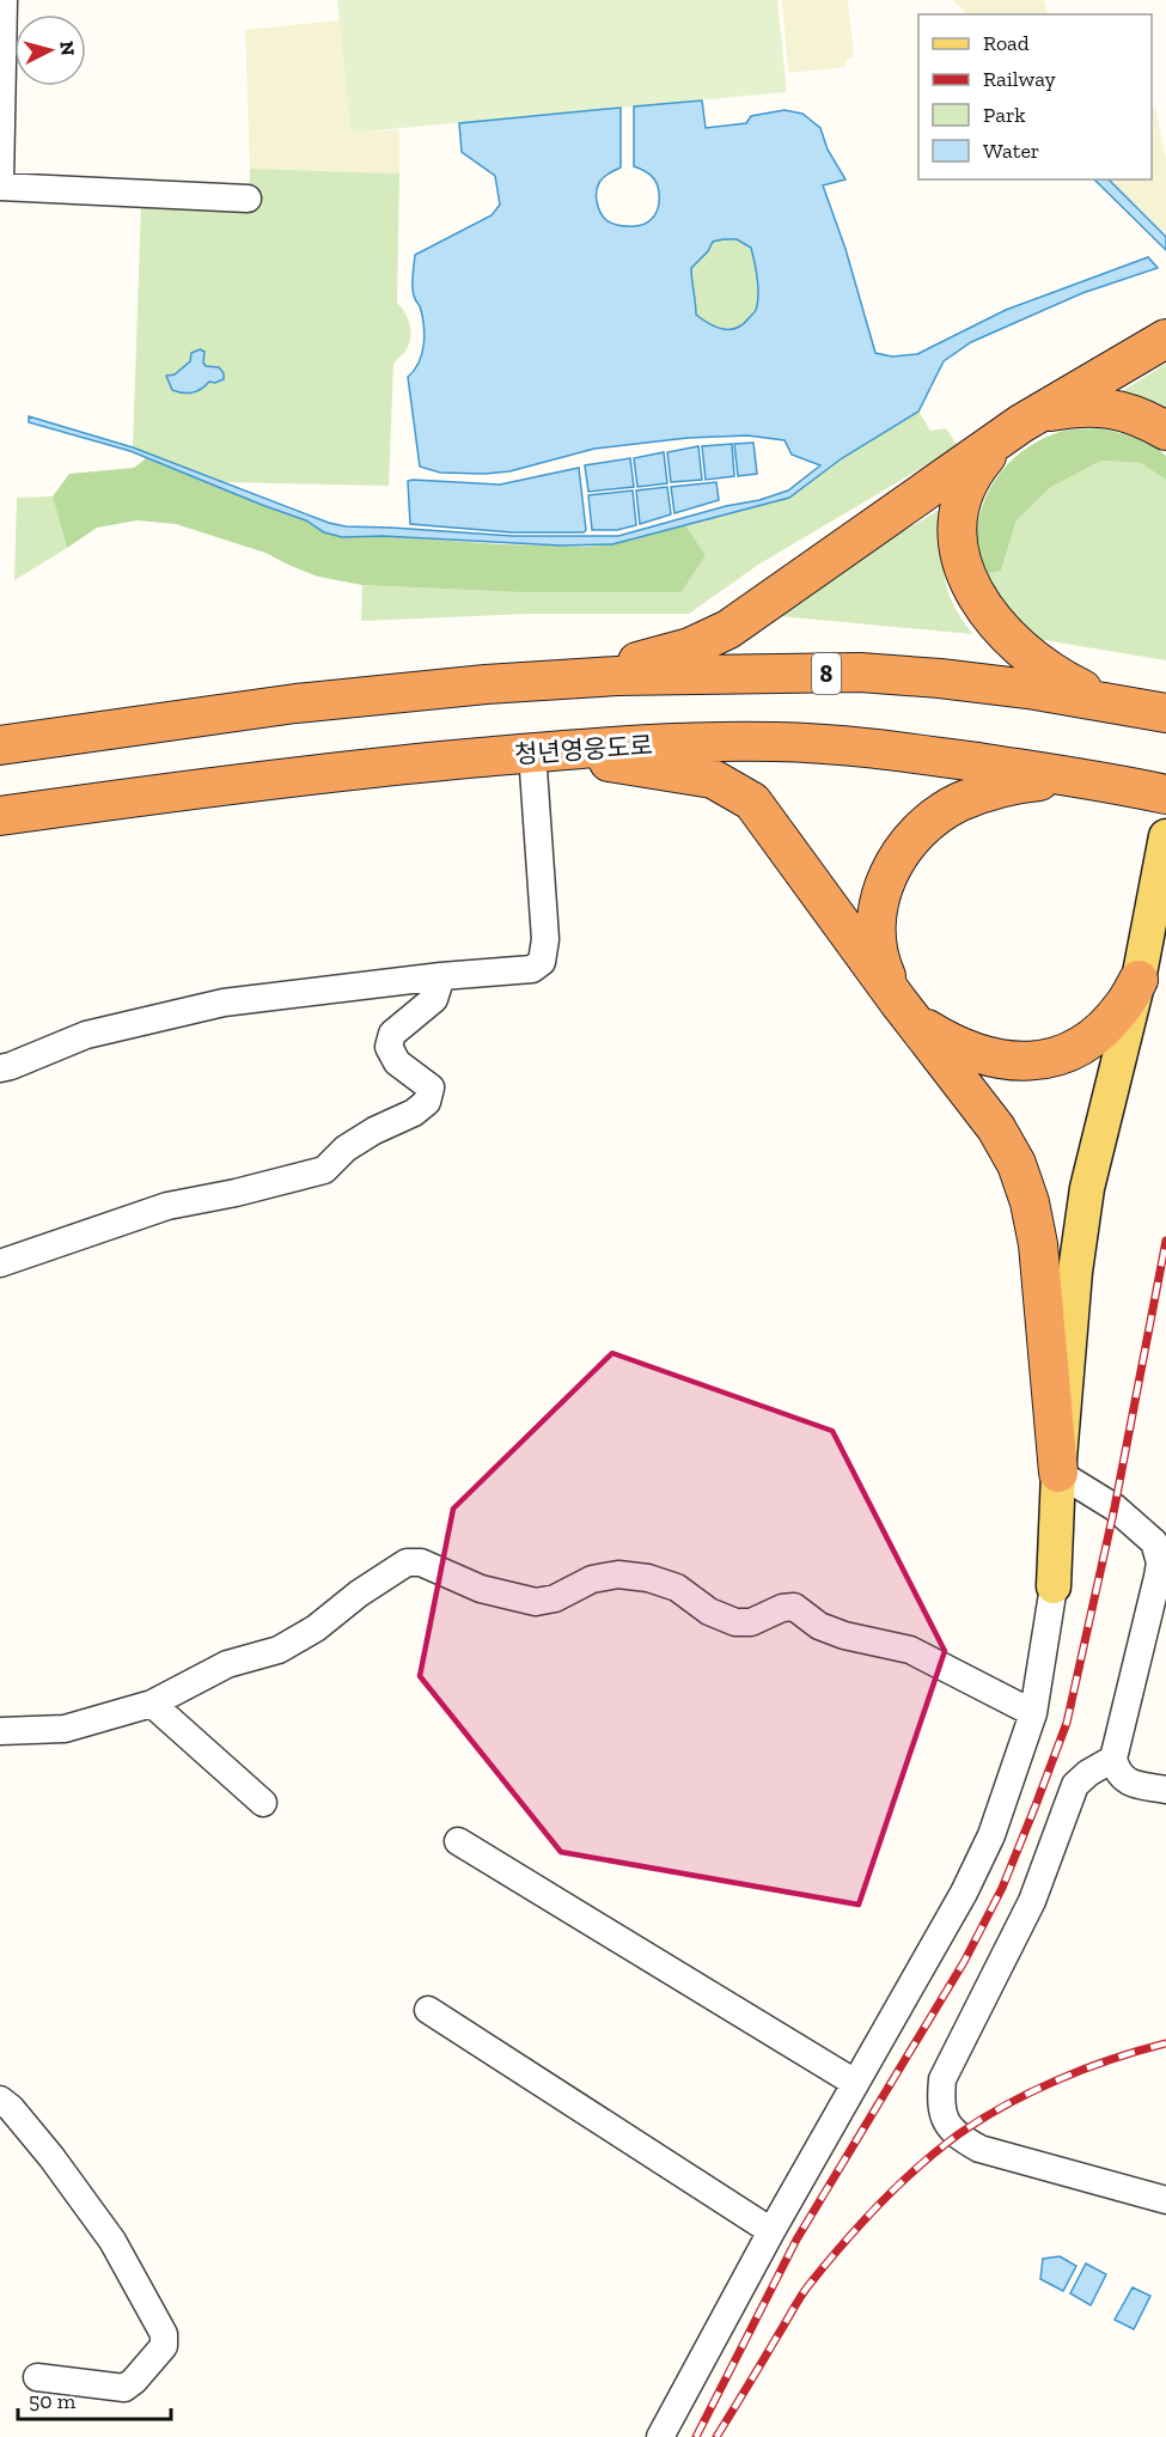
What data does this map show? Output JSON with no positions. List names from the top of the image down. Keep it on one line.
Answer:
{"streets":{"highway":["8","청년영웅도로"]},"legend":["Road","Railway","Park","Water"],"scale_bar":"50 m","north":"right"}
